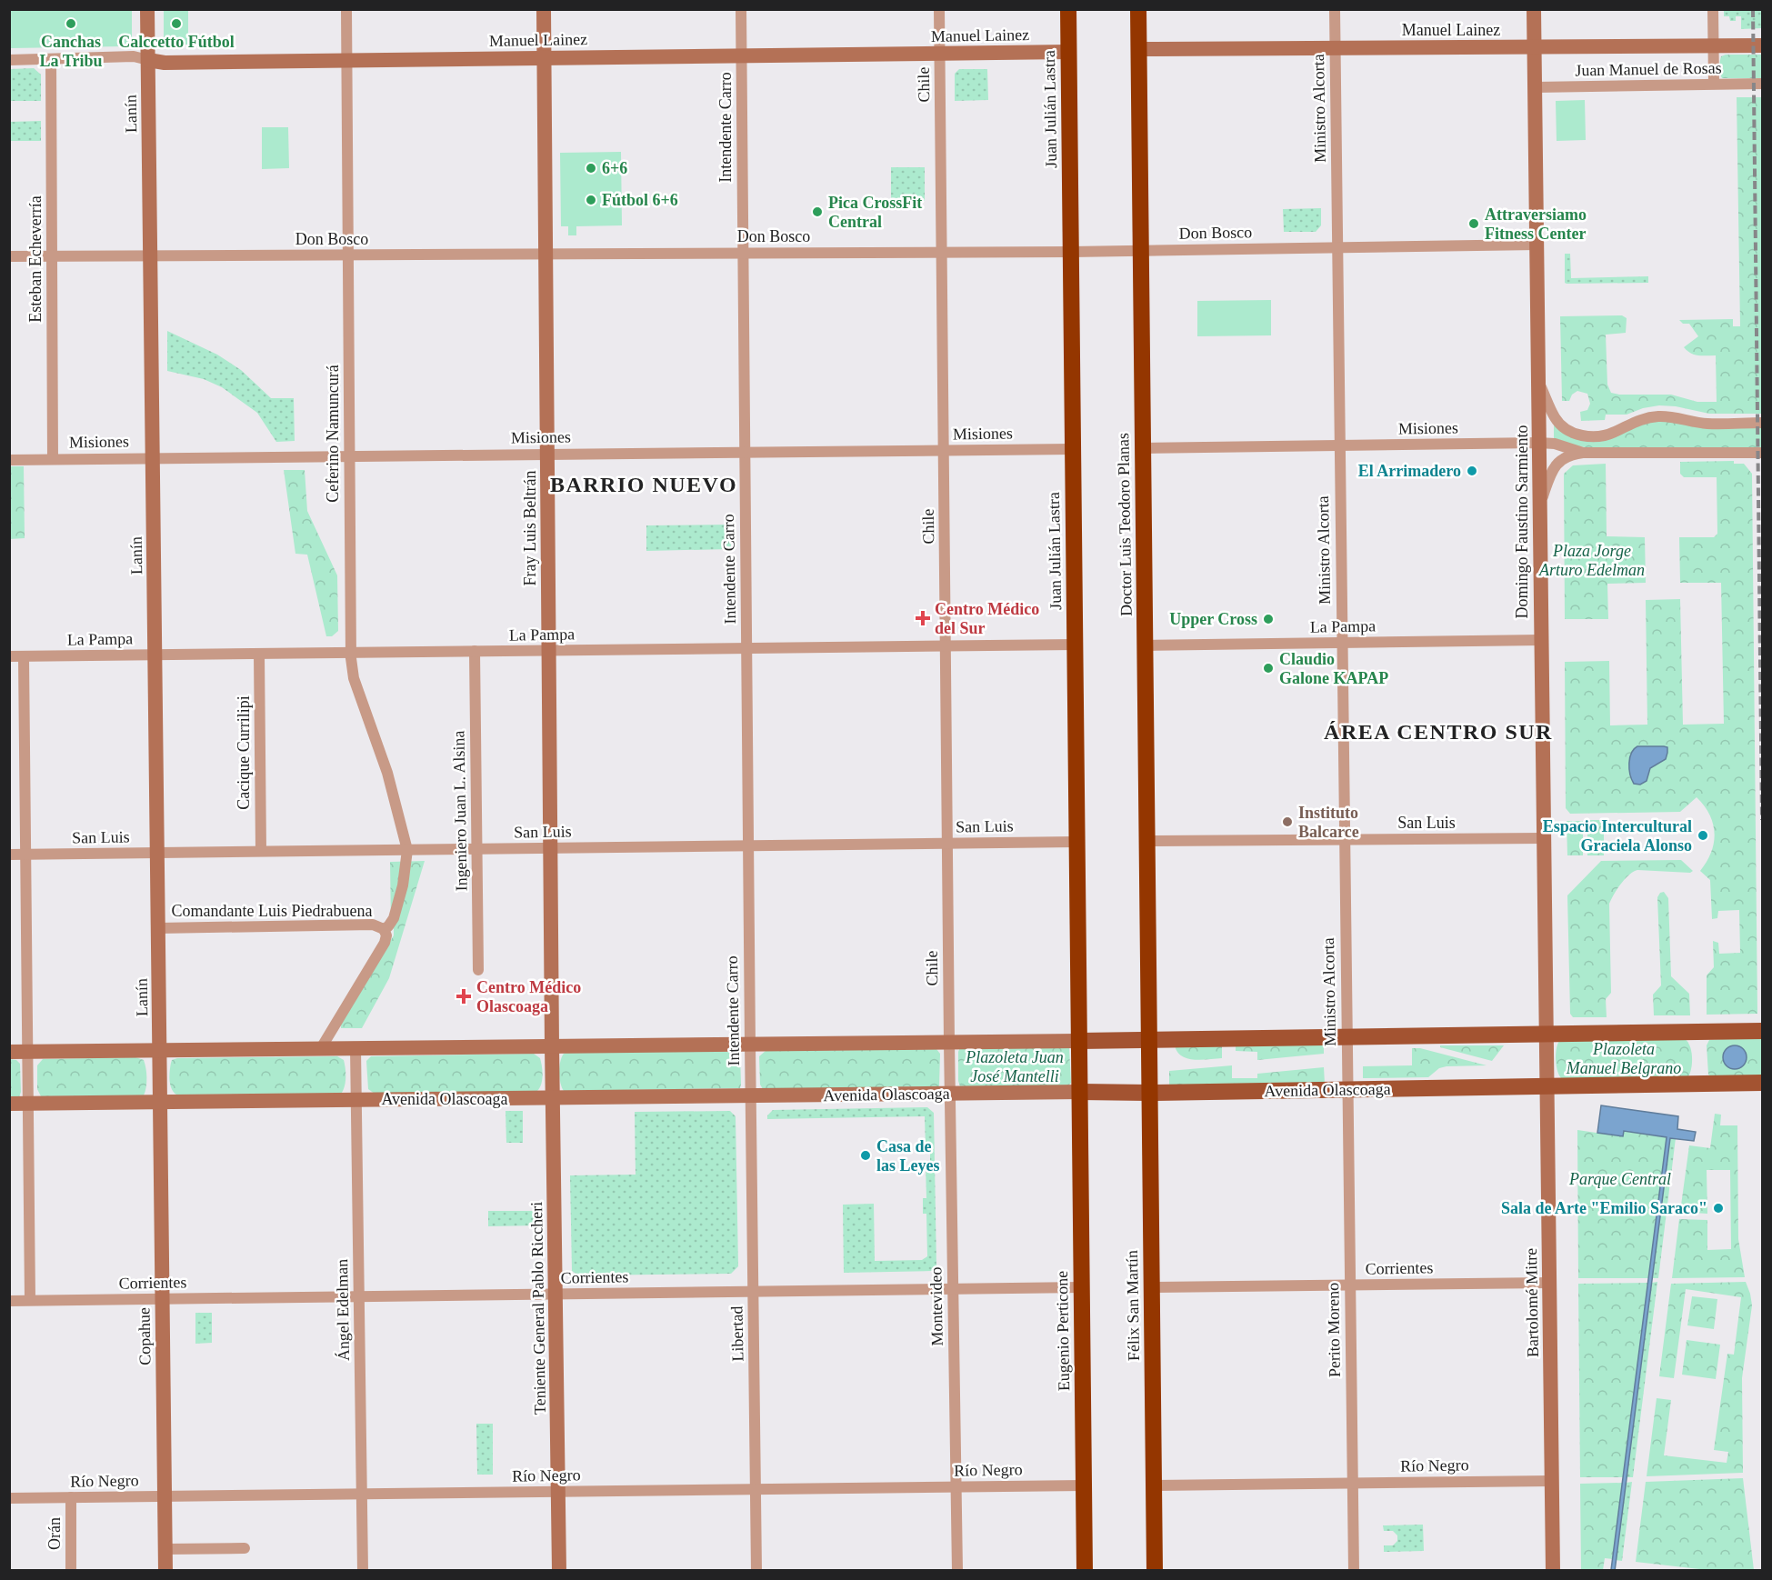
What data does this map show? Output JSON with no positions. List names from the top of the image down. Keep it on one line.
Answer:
{"streets":{"highway":["Juan Julián Lastra","Doctor Luis Teodoro Planas","Félix San Martín","Eugenio Perticone"],"main road":["Avenida Olascoaga"],"street":["Manuel Lainez","Juan Manuel de Rosas","Chile","Ministro Alcorta","Lanín","Intendente Carro","Don Bosco","Esteban Echeverría","Misiones","Ceferino Namuncurá","Domingo Faustino Sarmiento","Fray Luis Beltrán","La Pampa","Cacique Currilipi","Ingeniero Juan L. Alsina","San Luis","Comandante Luis Piedrabuena","Corrientes","Bartolomé Mitre","Montevideo","Teniente General Pablo Riccheri","Ángel Edelman","Perito Moreno","Libertad","Copahue","Río Negro","Orán"]},"crossings":[["Manuel Lainez","Chile"],["Manuel Lainez","Ministro Alcorta"],["Manuel Lainez","Juan Julián Lastra"],["Manuel Lainez","Lanín"],["Manuel Lainez","Intendente Carro"],["Manuel Lainez","Esteban Echeverría"],["Manuel Lainez","Ceferino Namuncurá"],["Manuel Lainez","Domingo Faustino Sarmiento"],["Manuel Lainez","Doctor Luis Teodoro Planas"],["Manuel Lainez","Fray Luis Beltrán"],["Juan Manuel de Rosas","Domingo Faustino Sarmiento"],["Chile","Don Bosco"],["Chile","Misiones"],["Chile","La Pampa"],["Chile","San Luis"],["Chile","Montevideo"],["Ministro Alcorta","Don Bosco"],["Ministro Alcorta","Misiones"],["Ministro Alcorta","La Pampa"],["Ministro Alcorta","San Luis"],["Ministro Alcorta","Avenida Olascoaga"],["Ministro Alcorta","Perito Moreno"],["Juan Julián Lastra","Don Bosco"],["Juan Julián Lastra","Misiones"],["Juan Julián Lastra","La Pampa"],["Juan Julián Lastra","San Luis"],["Juan Julián Lastra","Avenida Olascoaga"],["Juan Julián Lastra","Eugenio Perticone"],["Lanín","Don Bosco"],["Lanín","Misiones"],["Lanín","La Pampa"],["Lanín","San Luis"],["Lanín","Comandante Luis Piedrabuena"],["Lanín","Avenida Olascoaga"],["Lanín","Copahue"],["Intendente Carro","Don Bosco"],["Intendente Carro","Misiones"],["Intendente Carro","La Pampa"],["Intendente Carro","San Luis"],["Intendente Carro","Avenida Olascoaga"],["Intendente Carro","Libertad"],["Don Bosco","Esteban Echeverría"],["Don Bosco","Ceferino Namuncurá"],["Don Bosco","Domingo Faustino Sarmiento"],["Don Bosco","Doctor Luis Teodoro Planas"],["Don Bosco","Fray Luis Beltrán"],["Esteban Echeverría","Misiones"],["Misiones","Ceferino Namuncurá"],["Misiones","Domingo Faustino Sarmiento"],["Misiones","Doctor Luis Teodoro Planas"],["Misiones","Fray Luis Beltrán"],["Ceferino Namuncurá","La Pampa"],["Ceferino Namuncurá","San Luis"],["Domingo Faustino Sarmiento","La Pampa"],["Domingo Faustino Sarmiento","San Luis"],["Domingo Faustino Sarmiento","Bartolomé Mitre"],["Doctor Luis Teodoro Planas","La Pampa"],["Doctor Luis Teodoro Planas","San Luis"],["Doctor Luis Teodoro Planas","Félix San Martín"],["Fray Luis Beltrán","La Pampa"],["Fray Luis Beltrán","San Luis"],["Fray Luis Beltrán","Teniente General Pablo Riccheri"],["La Pampa","Cacique Currilipi"],["La Pampa","Ingeniero Juan L. Alsina"],["Cacique Currilipi","San Luis"],["Ingeniero Juan L. Alsina","San Luis"],["Avenida Olascoaga","Bartolomé Mitre"],["Avenida Olascoaga","Félix San Martín"],["Avenida Olascoaga","Montevideo"],["Avenida Olascoaga","Teniente General Pablo Riccheri"],["Avenida Olascoaga","Ángel Edelman"],["Avenida Olascoaga","Perito Moreno"],["Avenida Olascoaga","Eugenio Perticone"],["Avenida Olascoaga","Libertad"],["Avenida Olascoaga","Copahue"],["Corrientes","Bartolomé Mitre"],["Corrientes","Félix San Martín"],["Corrientes","Montevideo"],["Corrientes","Teniente General Pablo Riccheri"],["Corrientes","Ángel Edelman"],["Corrientes","Perito Moreno"],["Corrientes","Eugenio Perticone"],["Corrientes","Libertad"],["Corrientes","Copahue"],["Bartolomé Mitre","Río Negro"],["Félix San Martín","Río Negro"],["Montevideo","Río Negro"],["Teniente General Pablo Riccheri","Río Negro"],["Ángel Edelman","Río Negro"],["Perito Moreno","Río Negro"],["Eugenio Perticone","Río Negro"],["Libertad","Río Negro"],["Copahue","Río Negro"],["Río Negro","Orán"]],"districts":["BARRIO NUEVO","ÁREA CENTRO SUR"],"parks":["Plaza Jorge Arturo Edelman","Plazoleta Manuel Belgrano","Plazoleta Juan José Mantelli","Parque Central"],"places":{"other":["Canchas La Tribu","Calccetto Fútbol","6+6","Fútbol 6+6","Pica CrossFit Central","Attraversiamo Fitness Center","El Arrimadero","Upper Cross","Claudio Galone KAPAP","Instituto Balcarce","Espacio Intercultural Graciela Alonso","Casa de las Leyes","Sala de Arte \"Emilio Saraco\""],"health":["Centro Médico del Sur","Centro Médico Olascoaga"]}}
